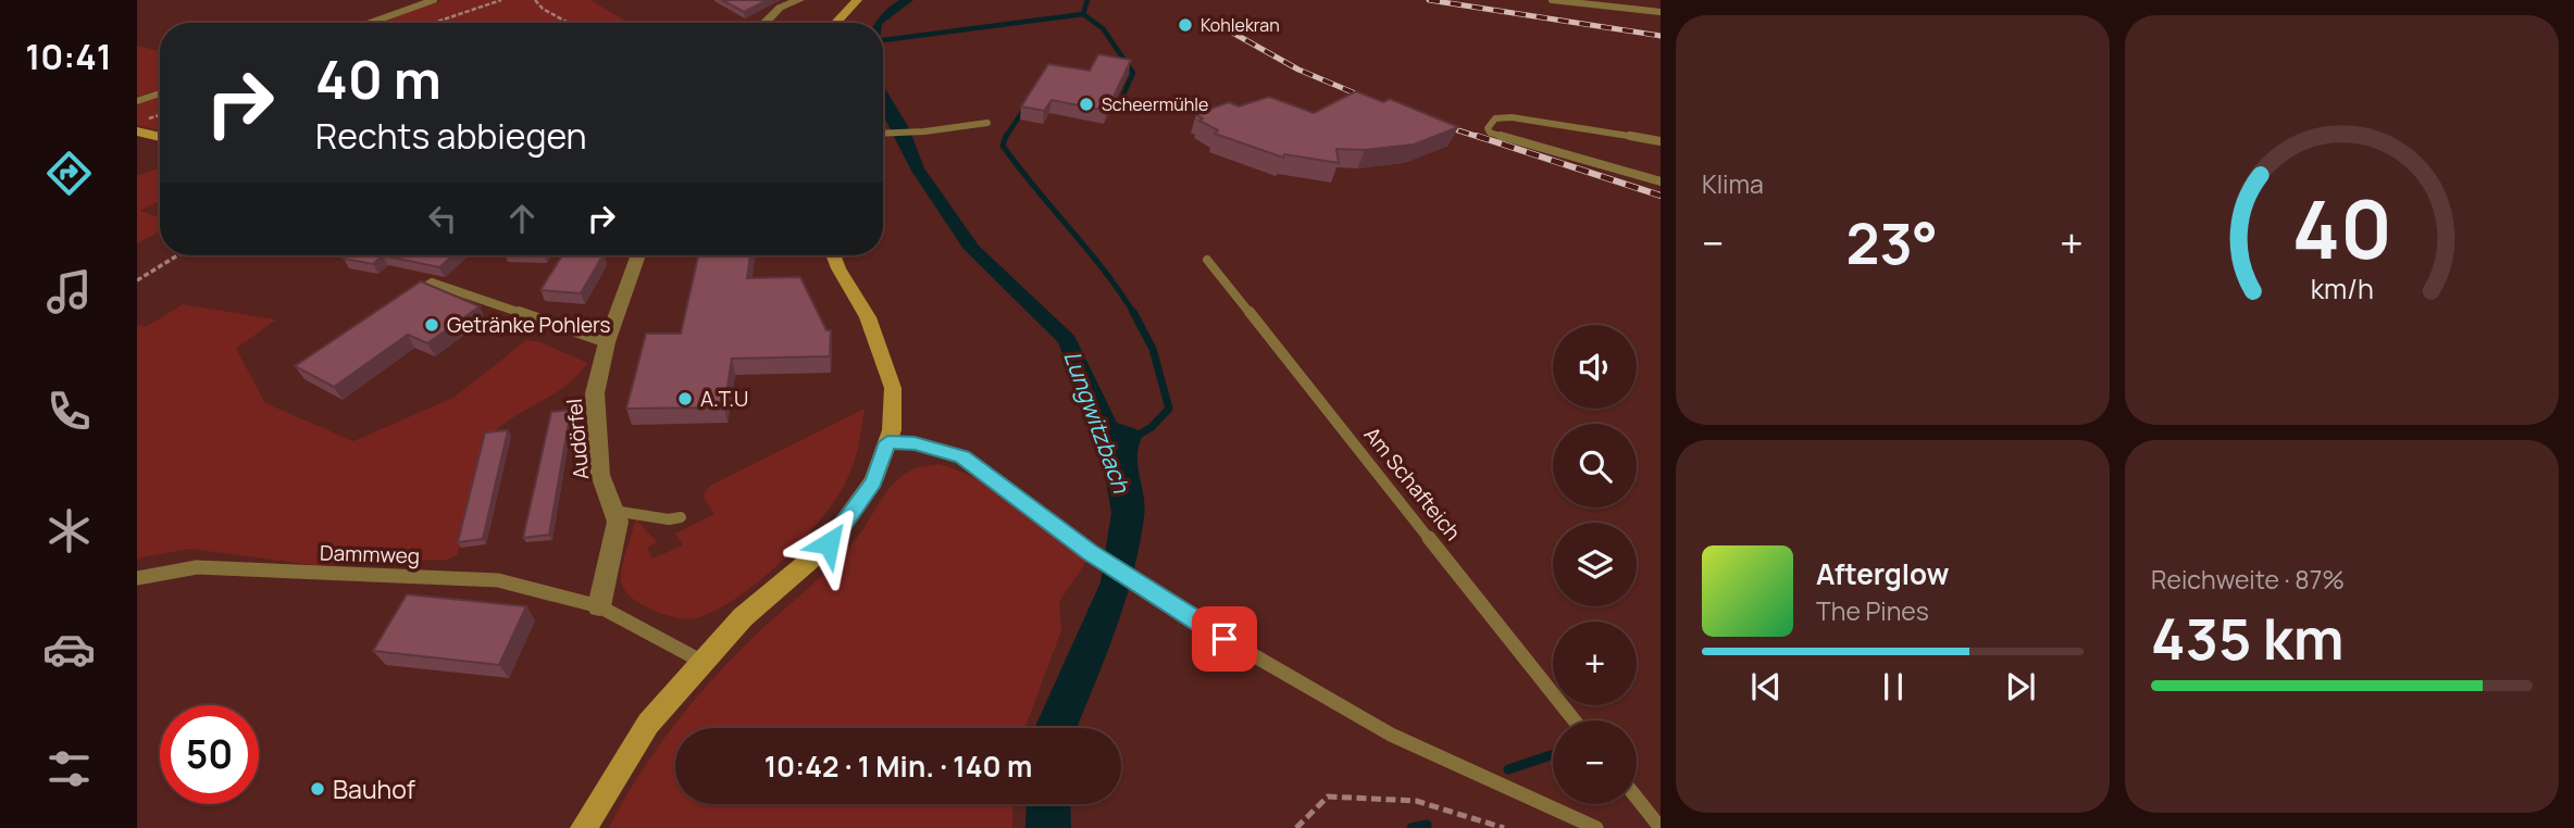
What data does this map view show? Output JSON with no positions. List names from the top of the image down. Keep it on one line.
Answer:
{"streets":{"street":["Audörfel"],"lane":["Am Schafteich","Dammweg"]},"crossings":[["Audörfel","Dammweg"]],"water":["Lungwitzbach"],"places":["Kohlekran","Scheermühle","Getränke Pohlers","A.T.U","Bauhof"],"page":{"tabs":"10:41","tile":["Klima",["Reichweite · 87%","435 km"]],"turn":["40 m","Rechts abbiegen"],"heat":["−","23°","+"],"map_buttons":["+","−"],"song":["Afterglow","The Pines"],"limit":"50","trip":"10:42 · 1 Min. · 140 m","gauge":["40","km/h"]}}
